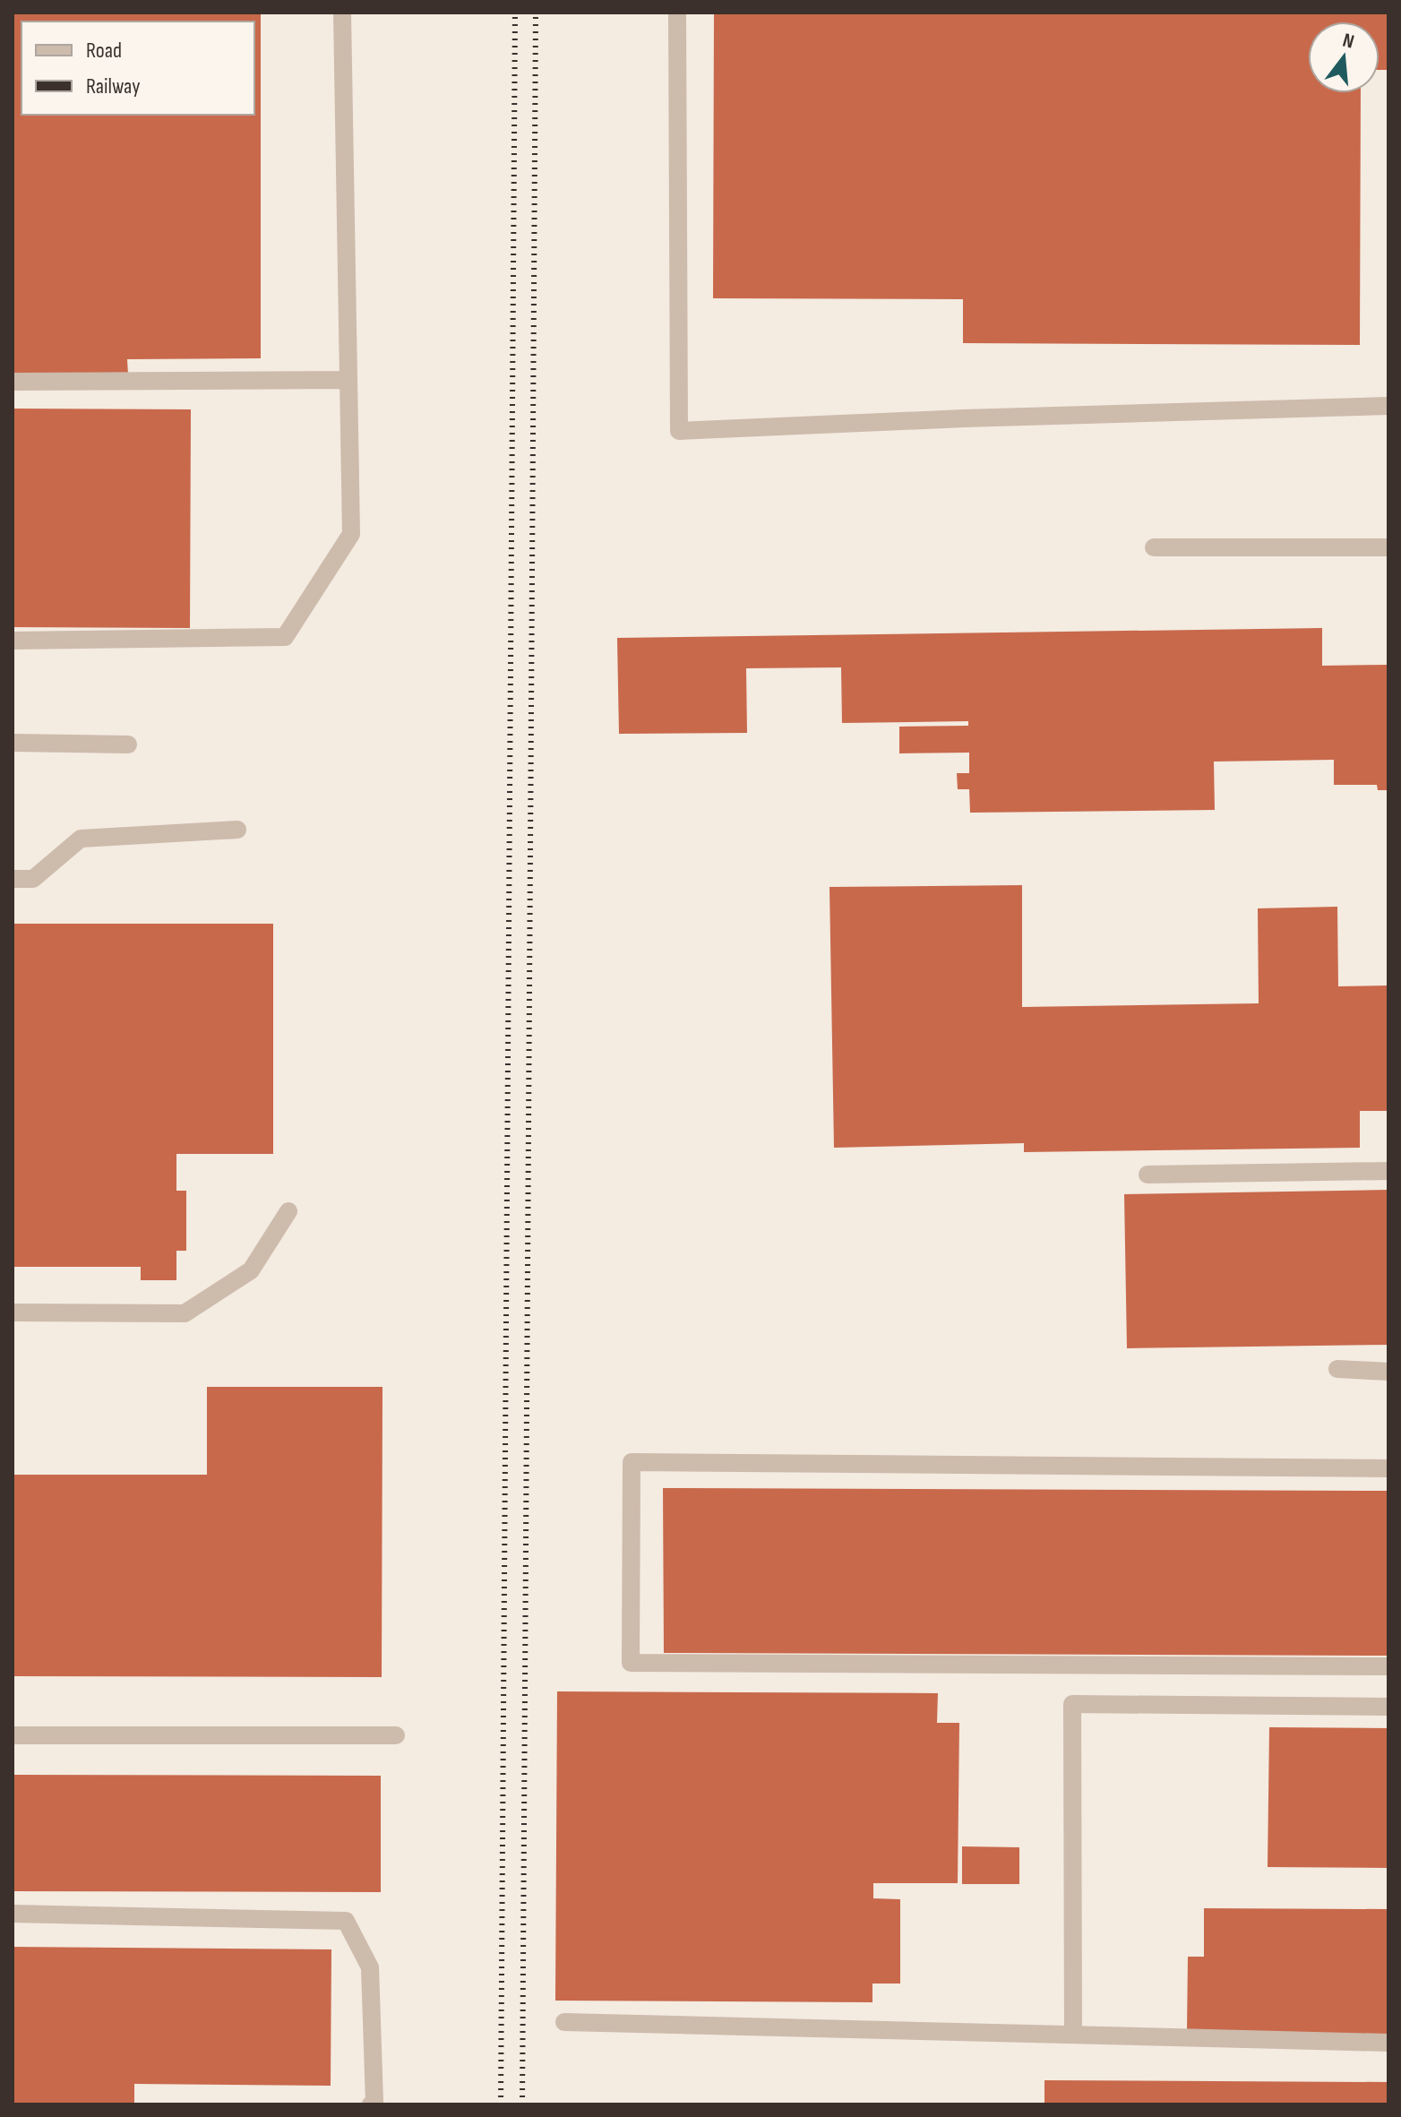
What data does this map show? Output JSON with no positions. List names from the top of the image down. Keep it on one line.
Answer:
{"legend":["Road","Railway"],"north":"top"}
